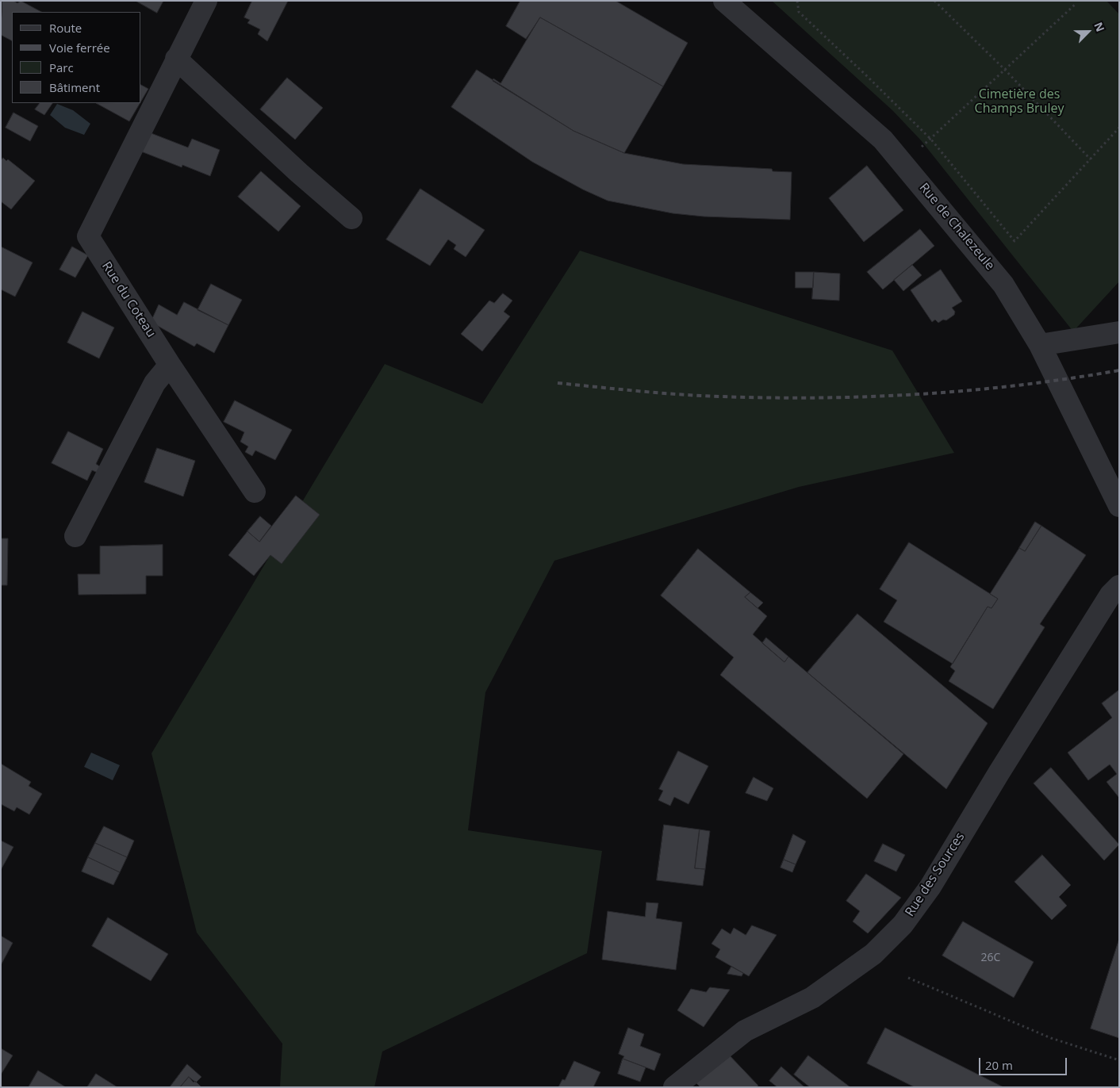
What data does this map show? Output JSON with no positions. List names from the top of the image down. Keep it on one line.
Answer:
{"streets":{"street":["Rue de Chalezeule","Rue du Coteau","Rue des Sources"]},"parks":["Cimetière des Champs Bruley"],"house_numbers":["26C"],"legend":["Route","Voie ferrée","Parc","Bâtiment"],"scale_bar":"20 m","north":"top right"}
